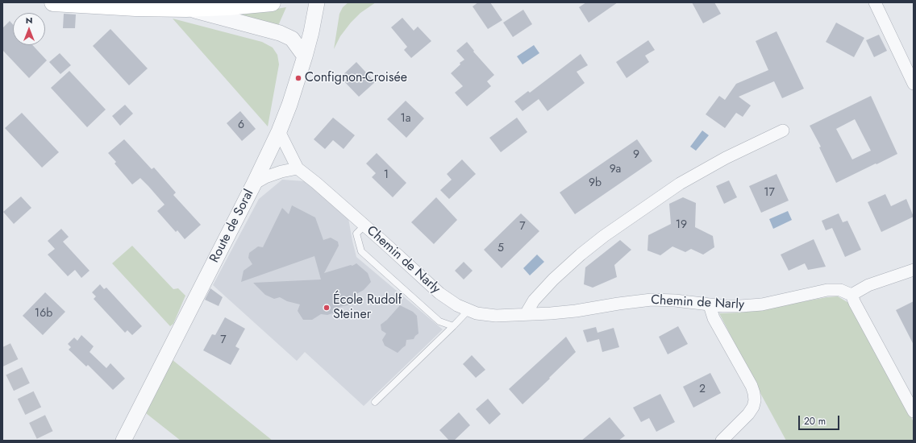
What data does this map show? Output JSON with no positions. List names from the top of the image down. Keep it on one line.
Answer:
{"streets":{"street":["Route de Soral","Chemin de Narly"]},"crossings":[["Route de Soral","Chemin de Narly"]],"places":["Confignon-Croisée","École Rudolf Steiner"],"house_numbers":["1a","6","9","9a","1","9b","17","19","7","5","16b","7","2"],"scale_bar":"20 m","north":"top"}
